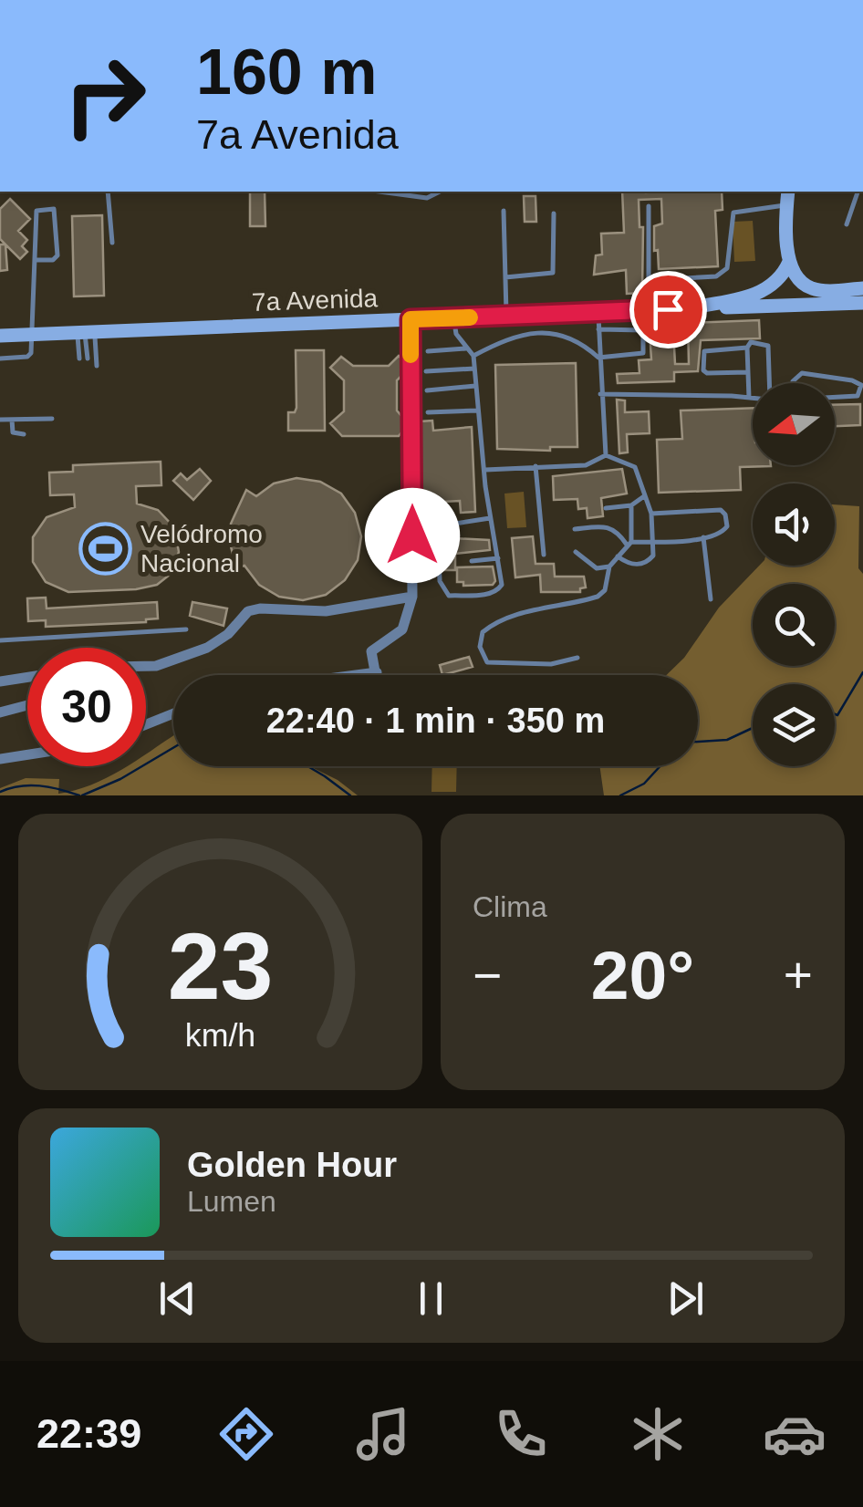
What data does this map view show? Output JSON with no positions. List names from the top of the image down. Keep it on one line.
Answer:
{"streets":{"main road":["7a Avenida"]},"places":{"sports":["Velódromo Nacional"]},"north":"left","page":{"turn":["160 m","7a Avenida"],"limit":"30","trip":"22:40 · 1 min · 350 m","tile":"Clima","heat":["−","20°","+"],"song":["Golden Hour","Lumen"],"tabs":"22:39","gauge":["23","km/h"]}}
